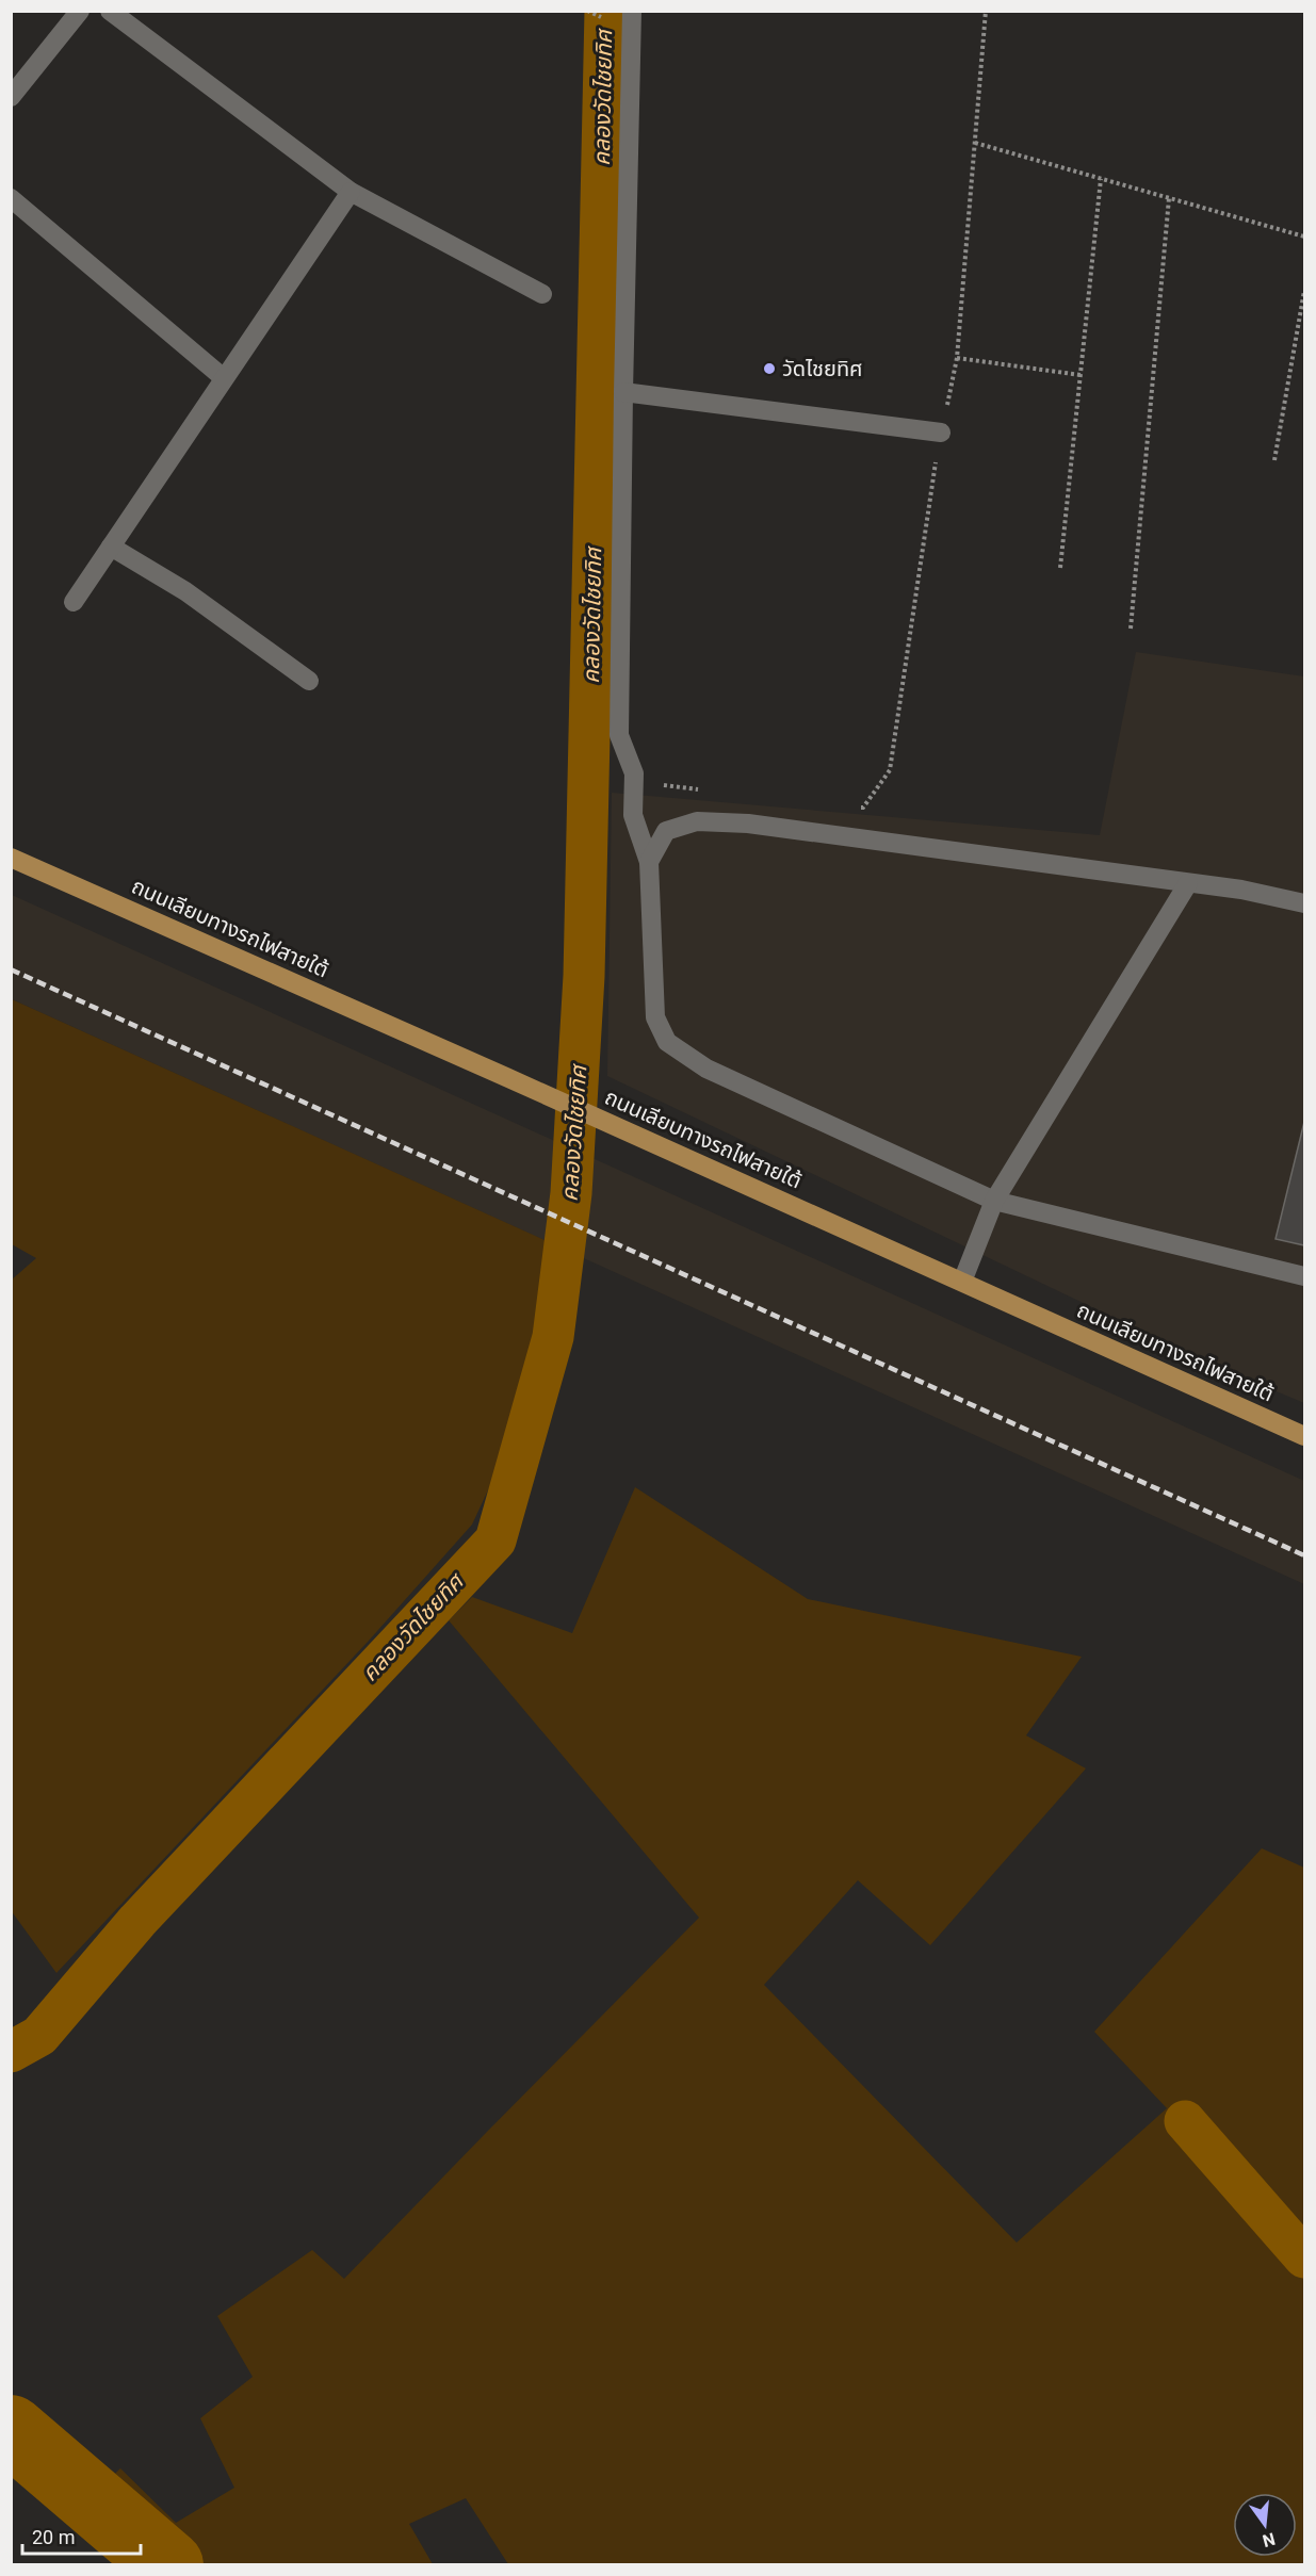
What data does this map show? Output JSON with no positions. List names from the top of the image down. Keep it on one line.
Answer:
{"streets":{"main road":["ถนนเลียบทางรถไฟสายใต้"]},"water":["คลองวัดไชยทิศ"],"places":["วัดไชยทิศ"],"scale_bar":"20 m","north":"bottom"}
